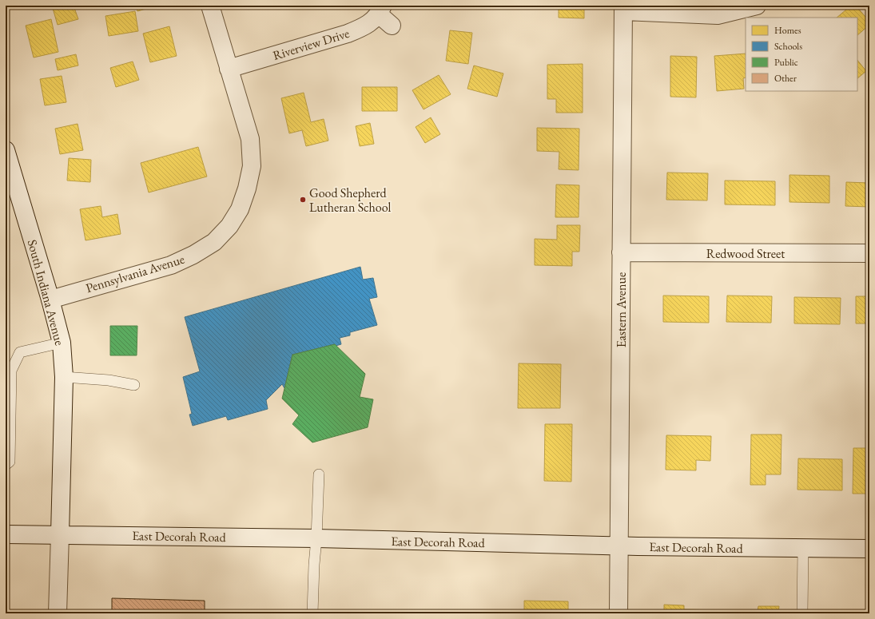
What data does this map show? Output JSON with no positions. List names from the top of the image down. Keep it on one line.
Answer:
{"streets":{"street":["Riverview Drive","Redwood Street","Pennsylvania Avenue","South Indiana Avenue","Eastern Avenue","East Decorah Road"]},"crossings":[["Riverview Drive","Pennsylvania Avenue"],["Redwood Street","Eastern Avenue"],["Pennsylvania Avenue","South Indiana Avenue"],["South Indiana Avenue","East Decorah Road"],["Eastern Avenue","East Decorah Road"]],"places":["Good Shepherd Lutheran School"],"legend":["Homes","Schools","Public","Other"]}
